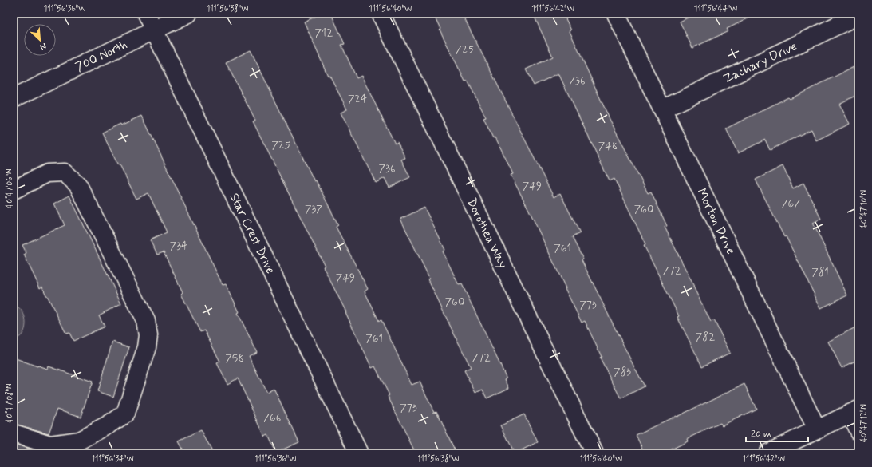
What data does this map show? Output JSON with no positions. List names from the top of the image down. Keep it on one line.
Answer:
{"streets":{"street":["700 North","Zachary Drive","Morton Drive","Star Crest Drive","Dorothea Way"]},"crossings":[["700 North","Star Crest Drive"],["Zachary Drive","Morton Drive"]],"house_numbers":["712","725","736","724","725","748","736","749","767","737","760","734","761","772","781","749","760","773","782","761","772","758","783","773","766"],"scale_bar":"20 m","north":"bottom right","coordinates":["111°56'36\"W","111°56'38\"W","111°56'40\"W","111°56'42\"W","111°56'44\"W","40°47'06\"N","40°47'10\"N","40°47'08\"N","40°47'12\"N","111°56'34\"W"]}
